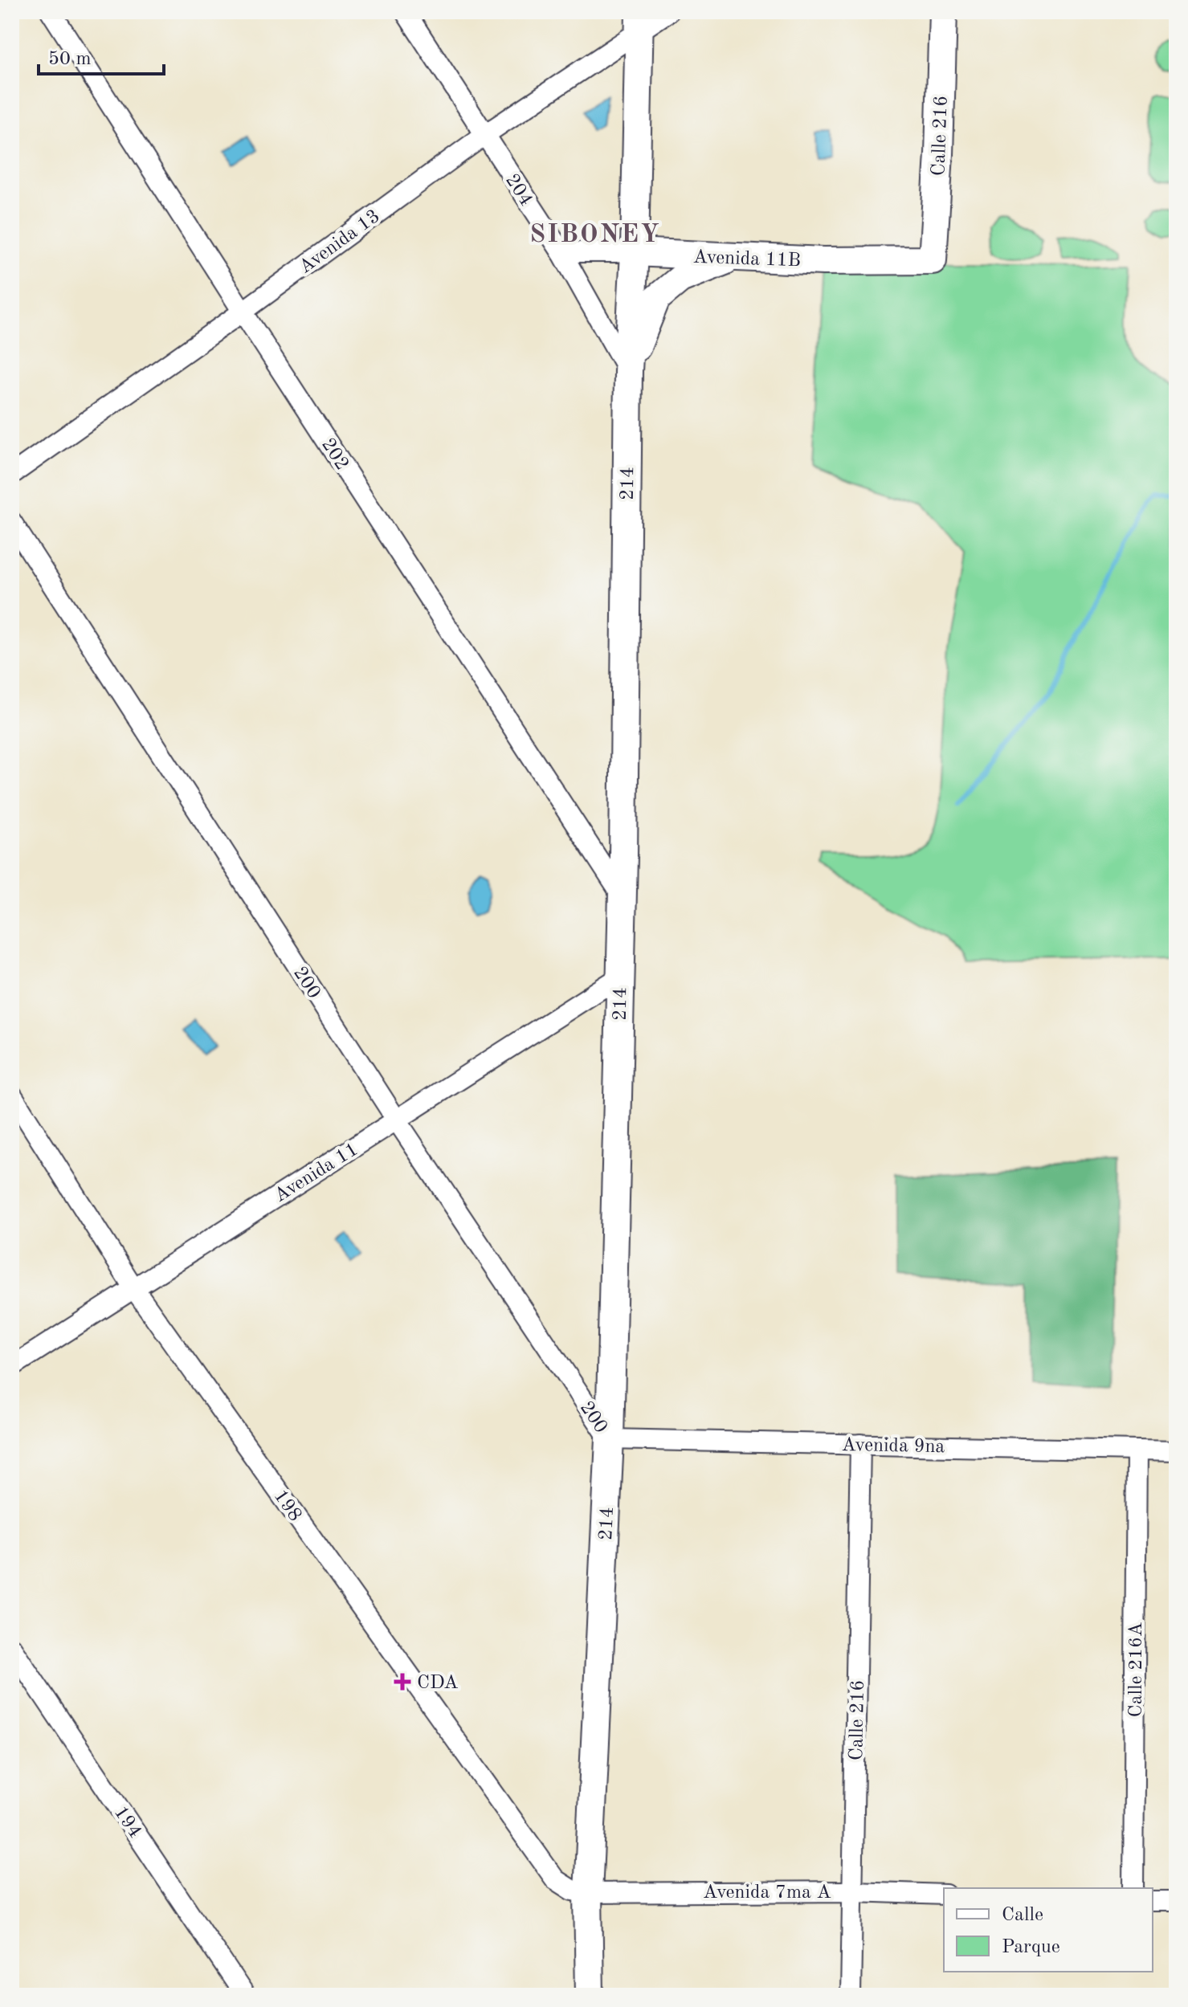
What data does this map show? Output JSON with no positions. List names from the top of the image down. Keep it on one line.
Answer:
{"streets":{"street":["Calle 216","204","Avenida 13","Avenida 11B","202","214","200","Avenida 11","Avenida 9na","198","Calle 216A","194","Avenida 7ma A"]},"crossings":[["Calle 216","Avenida 11B"],["Calle 216","Avenida 9na"],["Calle 216","Avenida 7ma A"],["204","Avenida 13"],["204","Avenida 11B"],["204","214"],["Avenida 13","202"],["Avenida 13","214"],["Avenida 11B","214"],["202","214"],["214","200"],["214","Avenida 11"],["214","Avenida 9na"],["214","198"],["214","Avenida 7ma A"],["200","Avenida 11"],["200","Avenida 9na"],["Avenida 11","198"],["Avenida 9na","Calle 216A"],["198","Avenida 7ma A"]],"districts":["SIBONEY"],"places":{"health":["CDA"]},"legend":["Calle","Parque"],"scale_bar":"50 m"}
